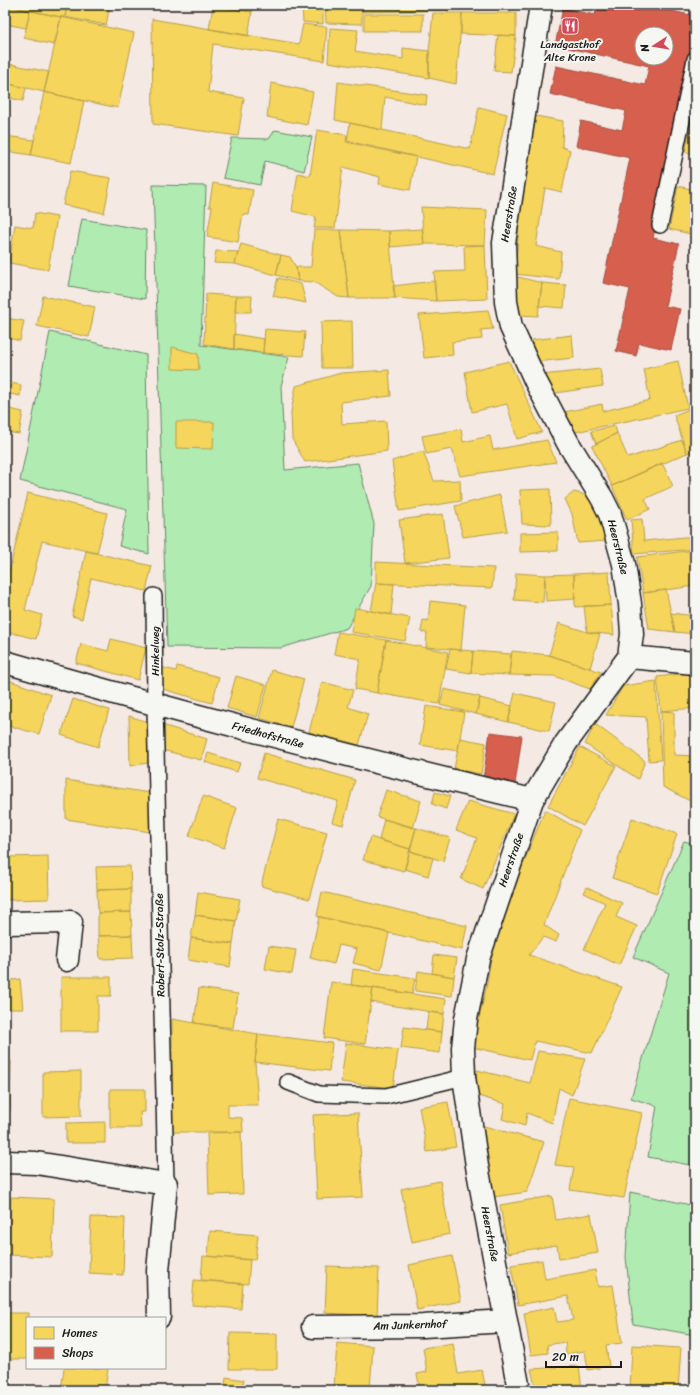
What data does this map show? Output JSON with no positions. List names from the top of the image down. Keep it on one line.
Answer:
{"streets":{"street":["Heerstraße","Friedhofstraße","Robert-Stolz-Straße","Am Junkernhof"],"lane":["Hinkelweg"]},"crossings":[["Heerstraße","Friedhofstraße"],["Heerstraße","Am Junkernhof"],["Hinkelweg","Friedhofstraße"],["Hinkelweg","Robert-Stolz-Straße"],["Friedhofstraße","Robert-Stolz-Straße"]],"places":{"restaurant":["Landgasthof Alte Krone"]},"legend":["Homes","Shops"],"scale_bar":"20 m","north":"left"}
